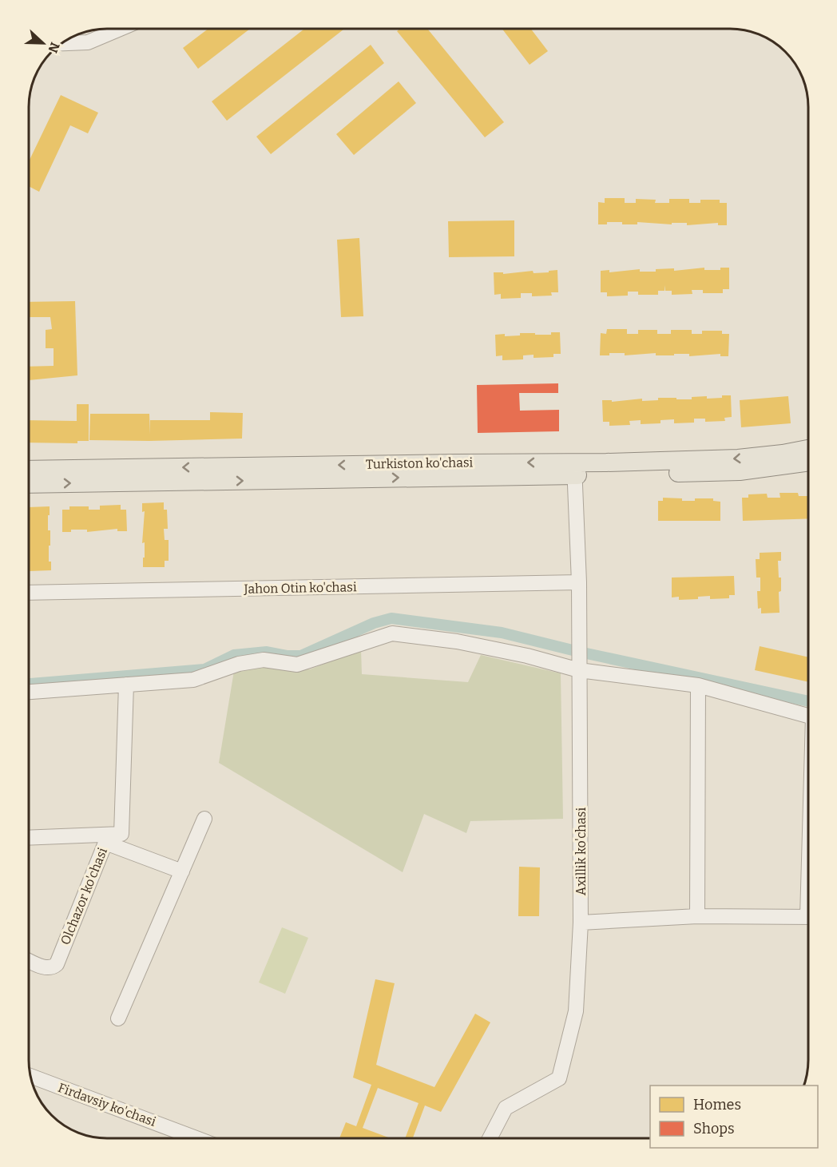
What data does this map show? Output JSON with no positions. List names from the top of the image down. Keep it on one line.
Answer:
{"streets":{"main road":["Turkiston ko'chasi"],"street":["Jahon Otin ko'chasi","Axillik ko'chasi","Olchazor ko'chasi","Firdavsiy ko'chasi"]},"crossings":[["Jahon Otin ko'chasi","Axillik ko'chasi"]],"legend":["Homes","Shops"],"north":"right"}
